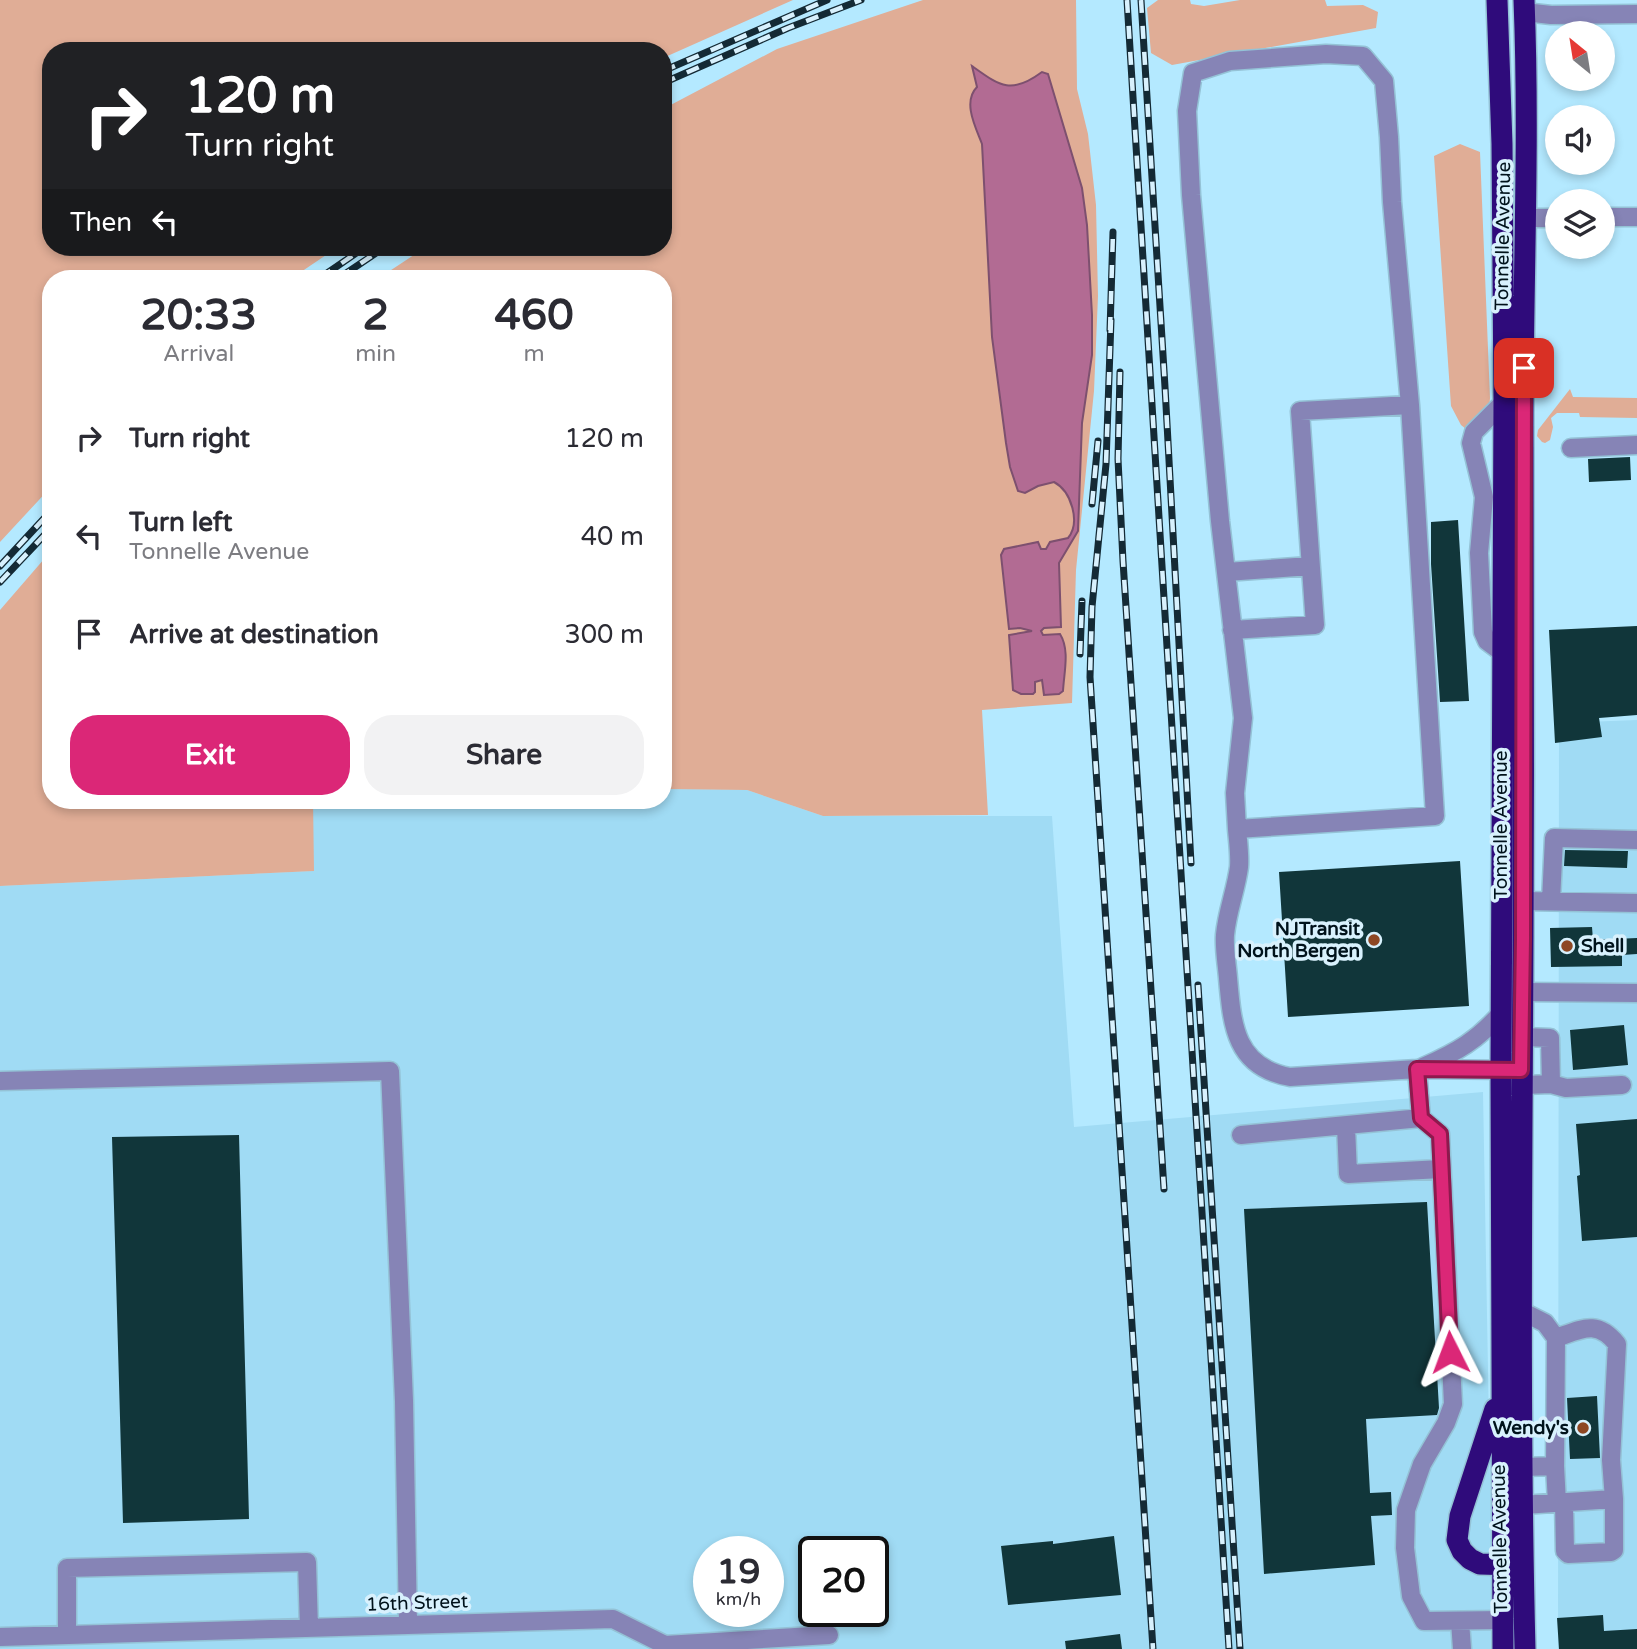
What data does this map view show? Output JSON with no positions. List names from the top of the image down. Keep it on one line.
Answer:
{"streets":{"highway":["Tonnelle Avenue"],"street":["16th Street"]},"places":["NJTransit North Bergen","Shell","Wendy's"],"north":"top left","page":{"turn":["120 m","Turn right"],"then":"Then","eta":["20:33","Arrival","2","min","460","m"],"list":[{"name":"Turn right","value":"120 m"},{"name":"Turn left","note":"Tonnelle Avenue","value":"40 m"},{"name":"Arrive at destination","value":"300 m"}],"buttons":["Exit","Share"],"speed":"19 km/h","limit":"20"}}
